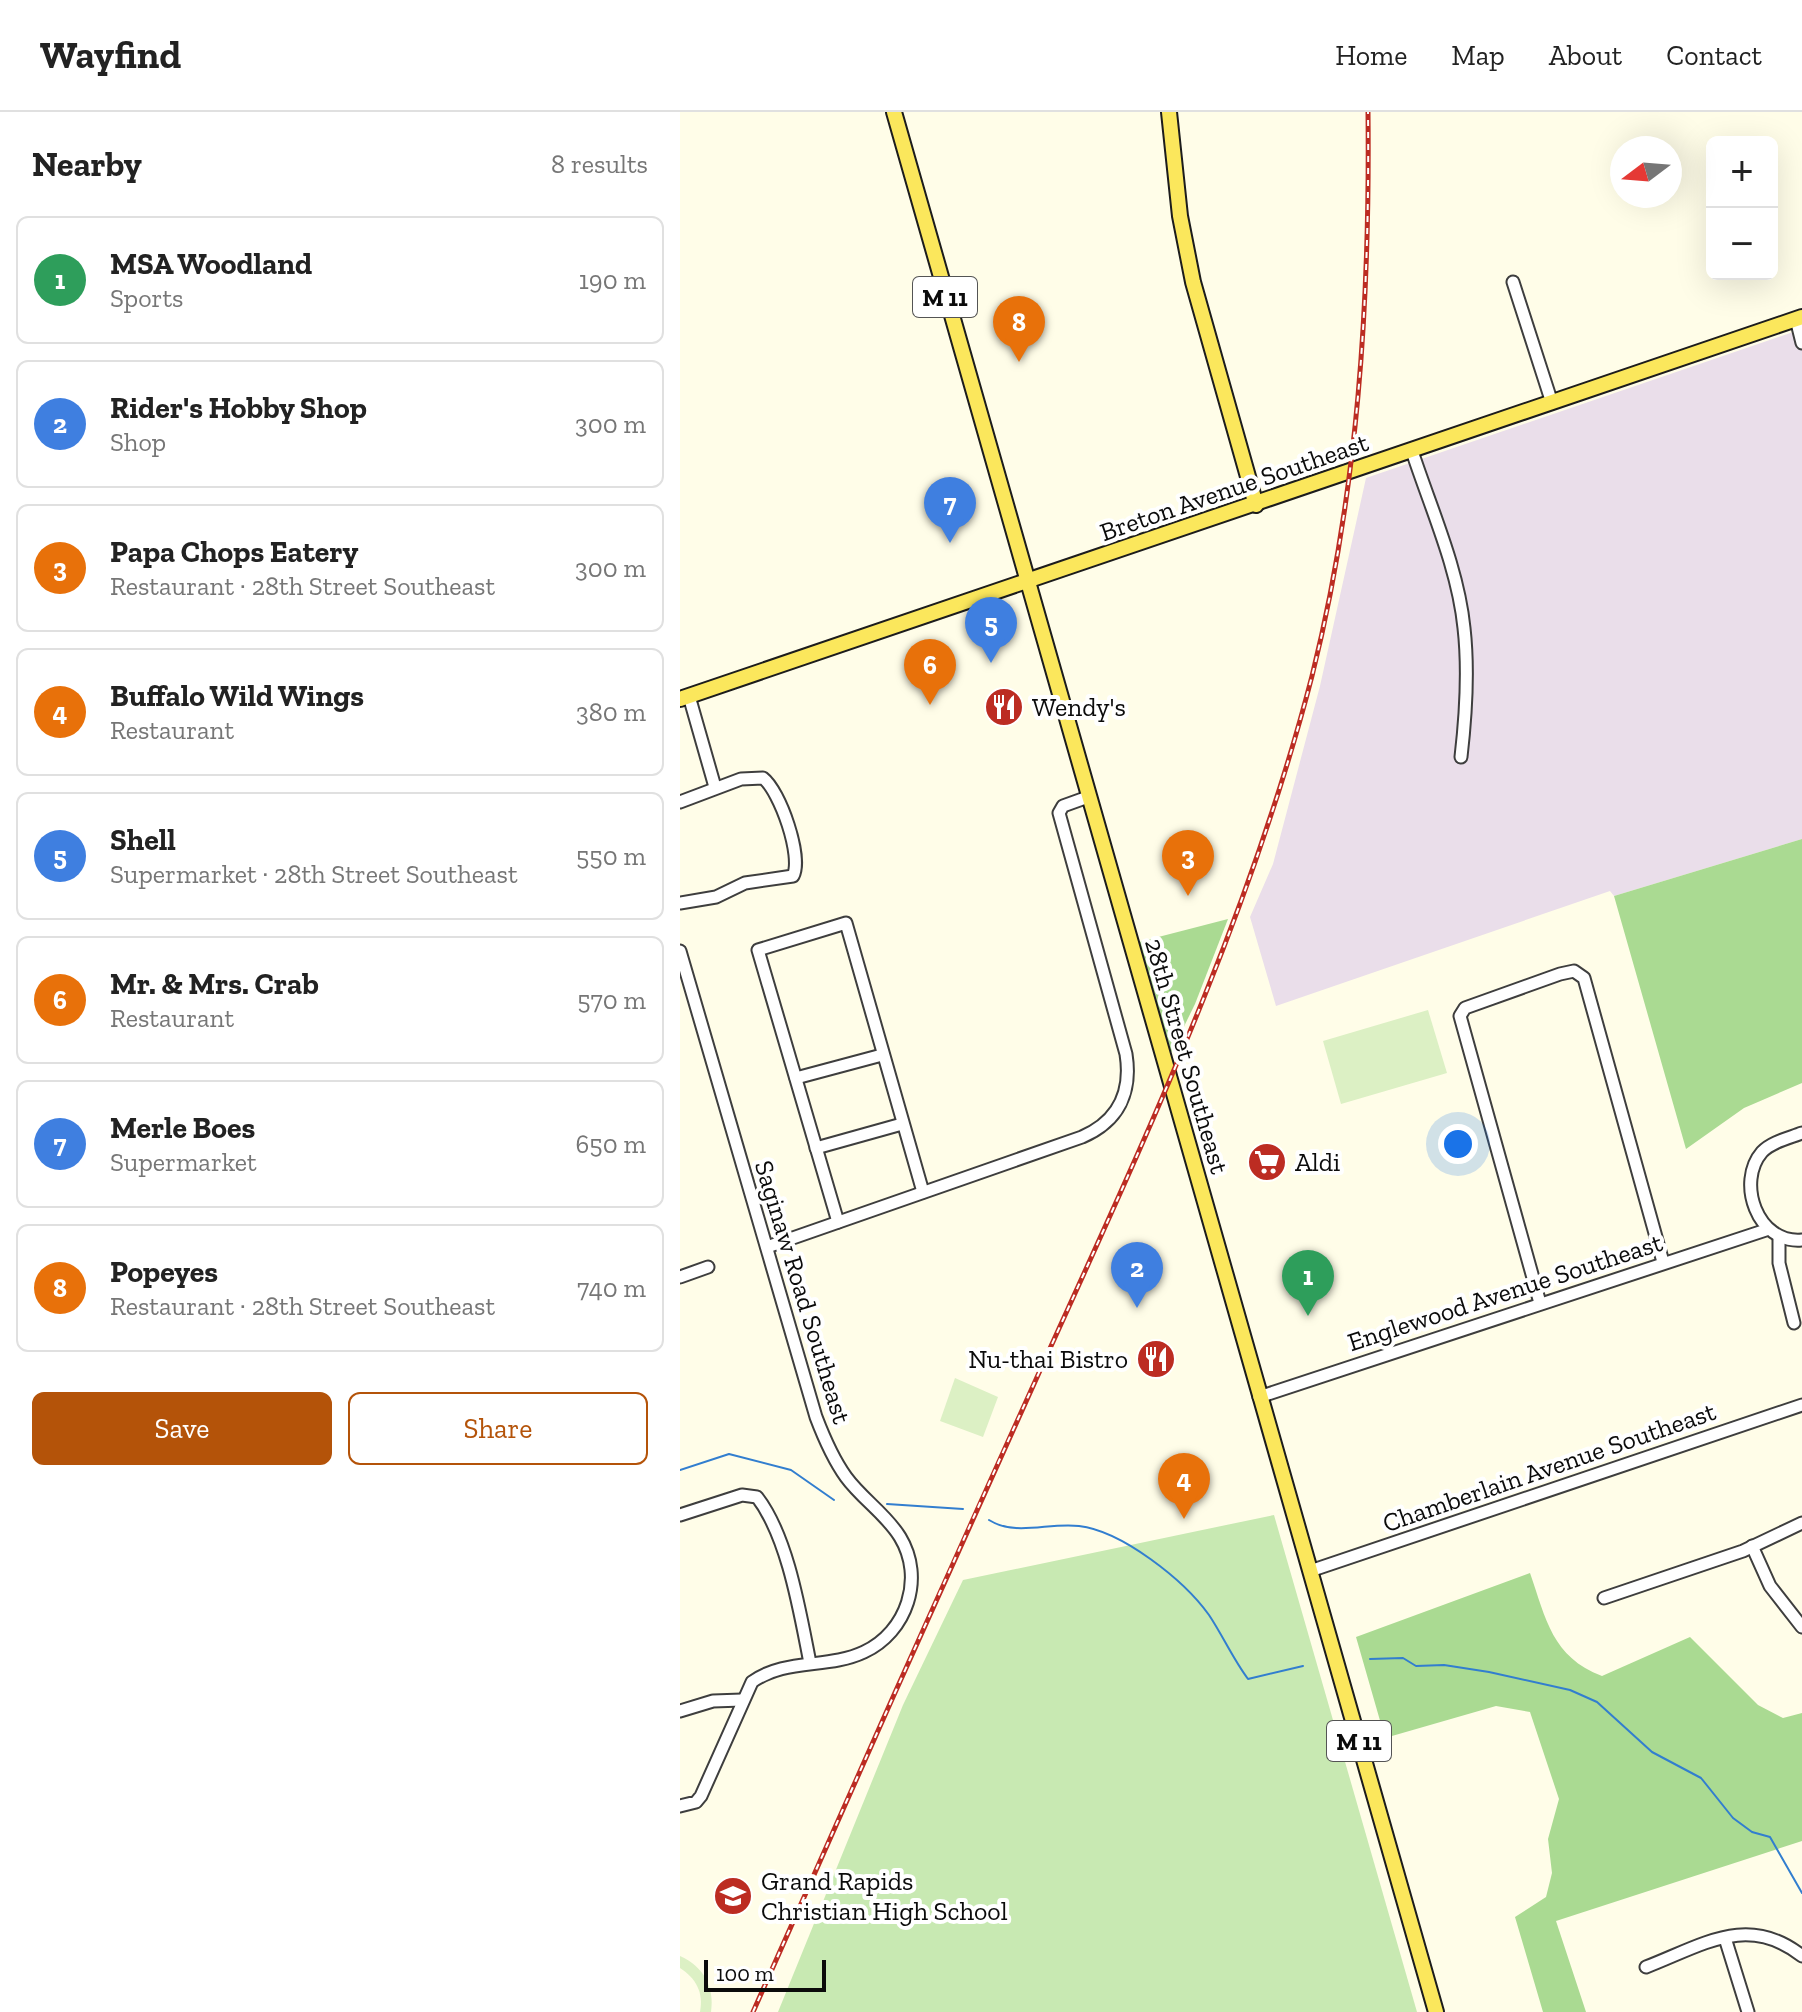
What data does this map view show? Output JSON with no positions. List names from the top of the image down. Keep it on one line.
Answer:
{"streets":{"main road":["M 11","Breton Avenue Southeast","28th Street Southeast"],"street":["Saginaw Road Southeast","Englewood Avenue Southeast","Chamberlain Avenue Southeast"]},"crossings":[["Breton Avenue Southeast","28th Street Southeast"],["28th Street Southeast","Englewood Avenue Southeast"],["28th Street Southeast","Chamberlain Avenue Southeast"]],"places":{"restaurant":["Wendy's","Nu-thai Bistro"],"supermarket":["Aldi"],"school or university":["Grand Rapids Christian High School"]},"scale_bar":"100 m","north":"left","page":{"header":"Wayfind","nav":["Home","Map","About","Contact"],"heading":["Nearby","8 results"],"map_buttons":["+","−"],"list":[{"mark":"1","name":"MSA Woodland","note":"Sports","value":"190 m"},{"mark":"2","name":"Rider's Hobby Shop","note":"Shop","value":"300 m"},{"mark":"3","name":"Papa Chops Eatery","note":"Restaurant · 28th Street Southeast","value":"300 m"},{"mark":"4","name":"Buffalo Wild Wings","note":"Restaurant","value":"380 m"},{"mark":"5","name":"Shell","note":"Supermarket · 28th Street Southeast","value":"550 m"},{"mark":"6","name":"Mr. & Mrs. Crab","note":"Restaurant","value":"570 m"},{"mark":"7","name":"Merle Boes","note":"Supermarket","value":"650 m"},{"mark":"8","name":"Popeyes","note":"Restaurant · 28th Street Southeast","value":"740 m"}],"pins":["8","7","5","6","3","2","1","4"],"buttons":["Save","Share"],"scale":"100 m"}}
